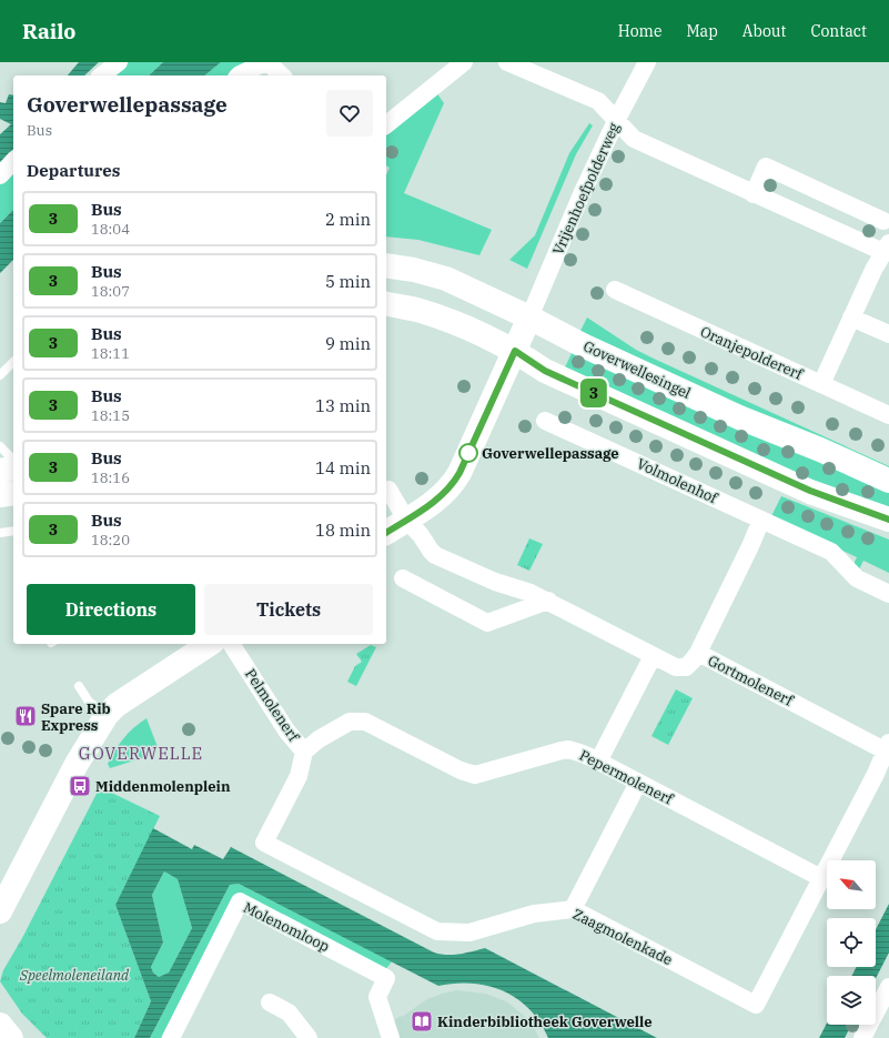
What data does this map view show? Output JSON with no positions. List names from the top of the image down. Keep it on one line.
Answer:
{"streets":{"main road":["Goverwellesingel"],"street":["Vrijenhoefpolderweg","Oranjepoldererf","Volmolenhof","Gortmolenerf","Pelmolenerf","Pepermolenerf","Molenomloop","Zaagmolenkade"]},"crossings":[["Vrijenhoefpolderweg","Goverwellesingel"],["Gortmolenerf","Pepermolenerf"],["Gortmolenerf","Zaagmolenkade"],["Pelmolenerf","Pepermolenerf"],["Pelmolenerf","Zaagmolenkade"]],"districts":["GOVERWELLE"],"parks":["Speelmoleneiland"],"places":{"other":["Goverwellepassage"],"restaurant":["Spare Rib Express"],"bus stop":["Middenmolenplein"],"library":["Kinderbibliotheek Goverwelle"]},"lines":["bus line 3"],"north":"top left","page":{"header":"Railo","nav":["Home","Map","About","Contact"],"on_map":"3","heading":[["Goverwellepassage","Bus"],"Departures"],"list":[{"mark":"3","name":"Bus","note":"18:04","value":"2 min"},{"mark":"3","name":"Bus","note":"18:07","value":"5 min"},{"mark":"3","name":"Bus","note":"18:11","value":"9 min"},{"mark":"3","name":"Bus","note":"18:15","value":"13 min"},{"mark":"3","name":"Bus","note":"18:16","value":"14 min"},{"mark":"3","name":"Bus","note":"18:20","value":"18 min"}],"buttons":["Directions","Tickets"]}}
